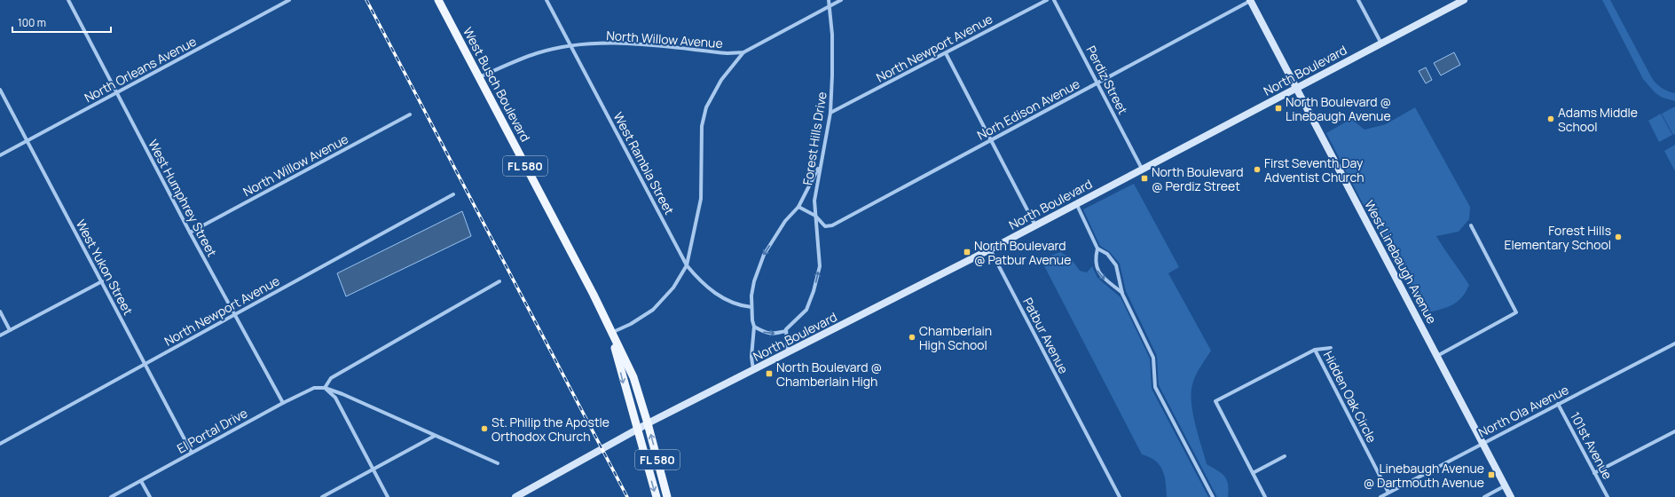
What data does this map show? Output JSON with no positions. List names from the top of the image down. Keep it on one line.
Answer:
{"streets":{"main road":["West Busch Boulevard","FL 580"],"street":["North Willow Avenue","North Newport Avenue","North Orleans Avenue","North Boulevard","Perdiz Street","Norh Edison Avenue","Forest Hills Drive","West Rambla Street","West Humphrey Street","West Linebaugh Avenue","West Yukon Street","Patbur Avenue","Hidden Oak Circle","North Ola Avenue","El Portal Drive","101st Avenue"]},"crossings":[["North Willow Avenue","West Busch Boulevard"],["North Willow Avenue","Forest Hills Drive"],["North Willow Avenue","West Rambla Street"],["North Willow Avenue","West Humphrey Street"],["North Newport Avenue","Forest Hills Drive"],["North Newport Avenue","West Humphrey Street"],["North Newport Avenue","West Yukon Street"],["North Orleans Avenue","West Humphrey Street"],["North Orleans Avenue","West Yukon Street"],["North Boulevard","Perdiz Street"],["North Boulevard","West Busch Boulevard"],["North Boulevard","West Linebaugh Avenue"],["North Boulevard","Patbur Avenue"],["Perdiz Street","Norh Edison Avenue"],["Norh Edison Avenue","Forest Hills Drive"],["Norh Edison Avenue","West Linebaugh Avenue"],["West Humphrey Street","El Portal Drive"],["West Linebaugh Avenue","North Ola Avenue"],["West Yukon Street","El Portal Drive"],["Hidden Oak Circle","North Ola Avenue"],["North Ola Avenue","101st Avenue"]],"places":{"transit":["North Boulevard @ Linebaugh Avenue","North Boulevard @ Perdiz Street","North Boulevard @ Patbur Avenue","North Boulevard @ Chamberlain High","Linebaugh Avenue @ Dartmouth Avenue"],"other":["Adams Middle School","First Seventh Day Adventist Church","Forest Hills Elementary School","Chamberlain High School","St. Philip the Apostle Orthodox Church"]},"scale_bar":"100 m"}
